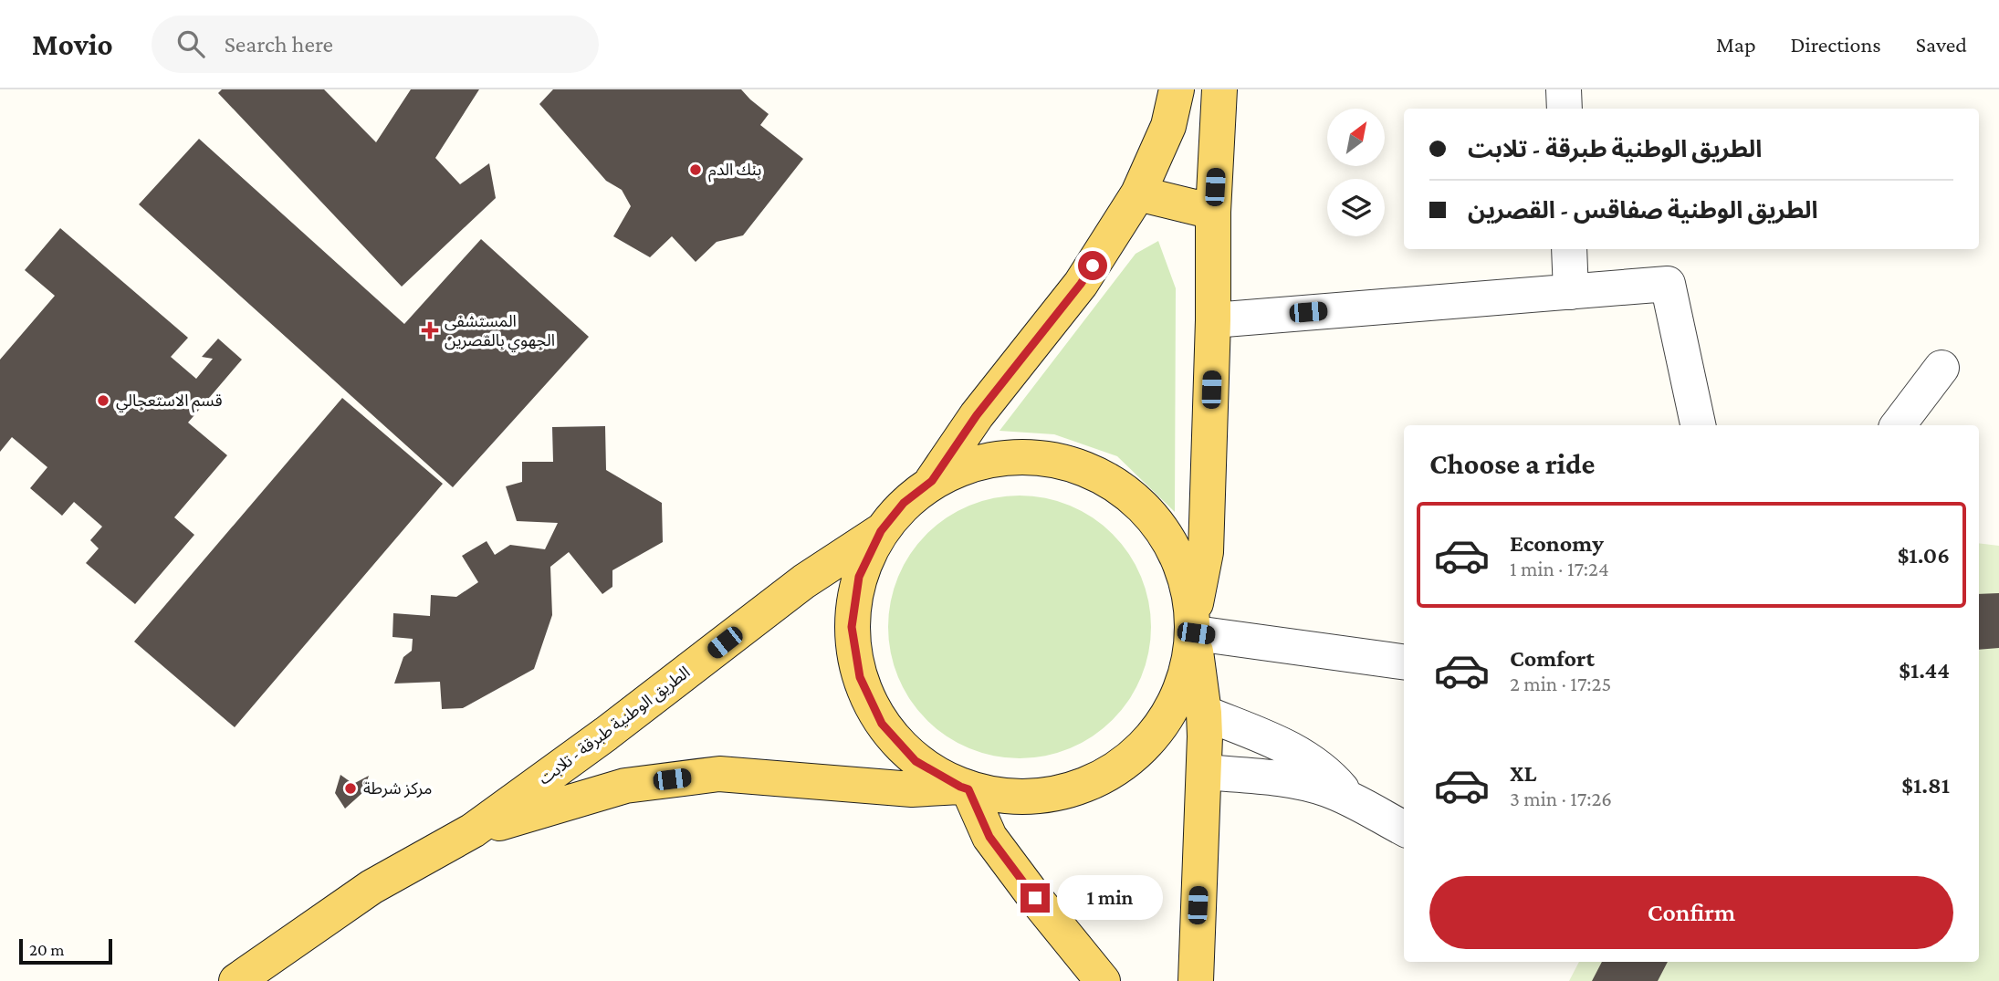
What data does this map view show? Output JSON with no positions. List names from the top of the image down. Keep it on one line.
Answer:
{"streets":{"main road":["الطريق الوطنية طبرقة - تلابت"]},"places":{"other":["بنك الدم","قسم الاستعجالي","مركز شرطة"],"health":["المستشفى الجهوي بالقصرين"]},"scale_bar":"20 m","north":"top right","page":{"header":"Movio","search":"Search here","nav":["Map","Directions","Saved"],"banner":["الطريق الوطنية طبرقة - تلابت","الطريق الوطنية صفاقس - القصرين"],"heading":"Choose a ride","list":[{"name":"Economy","note":"1 min · 17:24","value":"$1.06"},{"name":"Comfort","note":"2 min · 17:25","value":"$1.44"},{"name":"XL","note":"3 min · 17:26","value":"$1.81"}],"buttons":"Confirm","bubble":"1 min","scale":"20 m"}}
